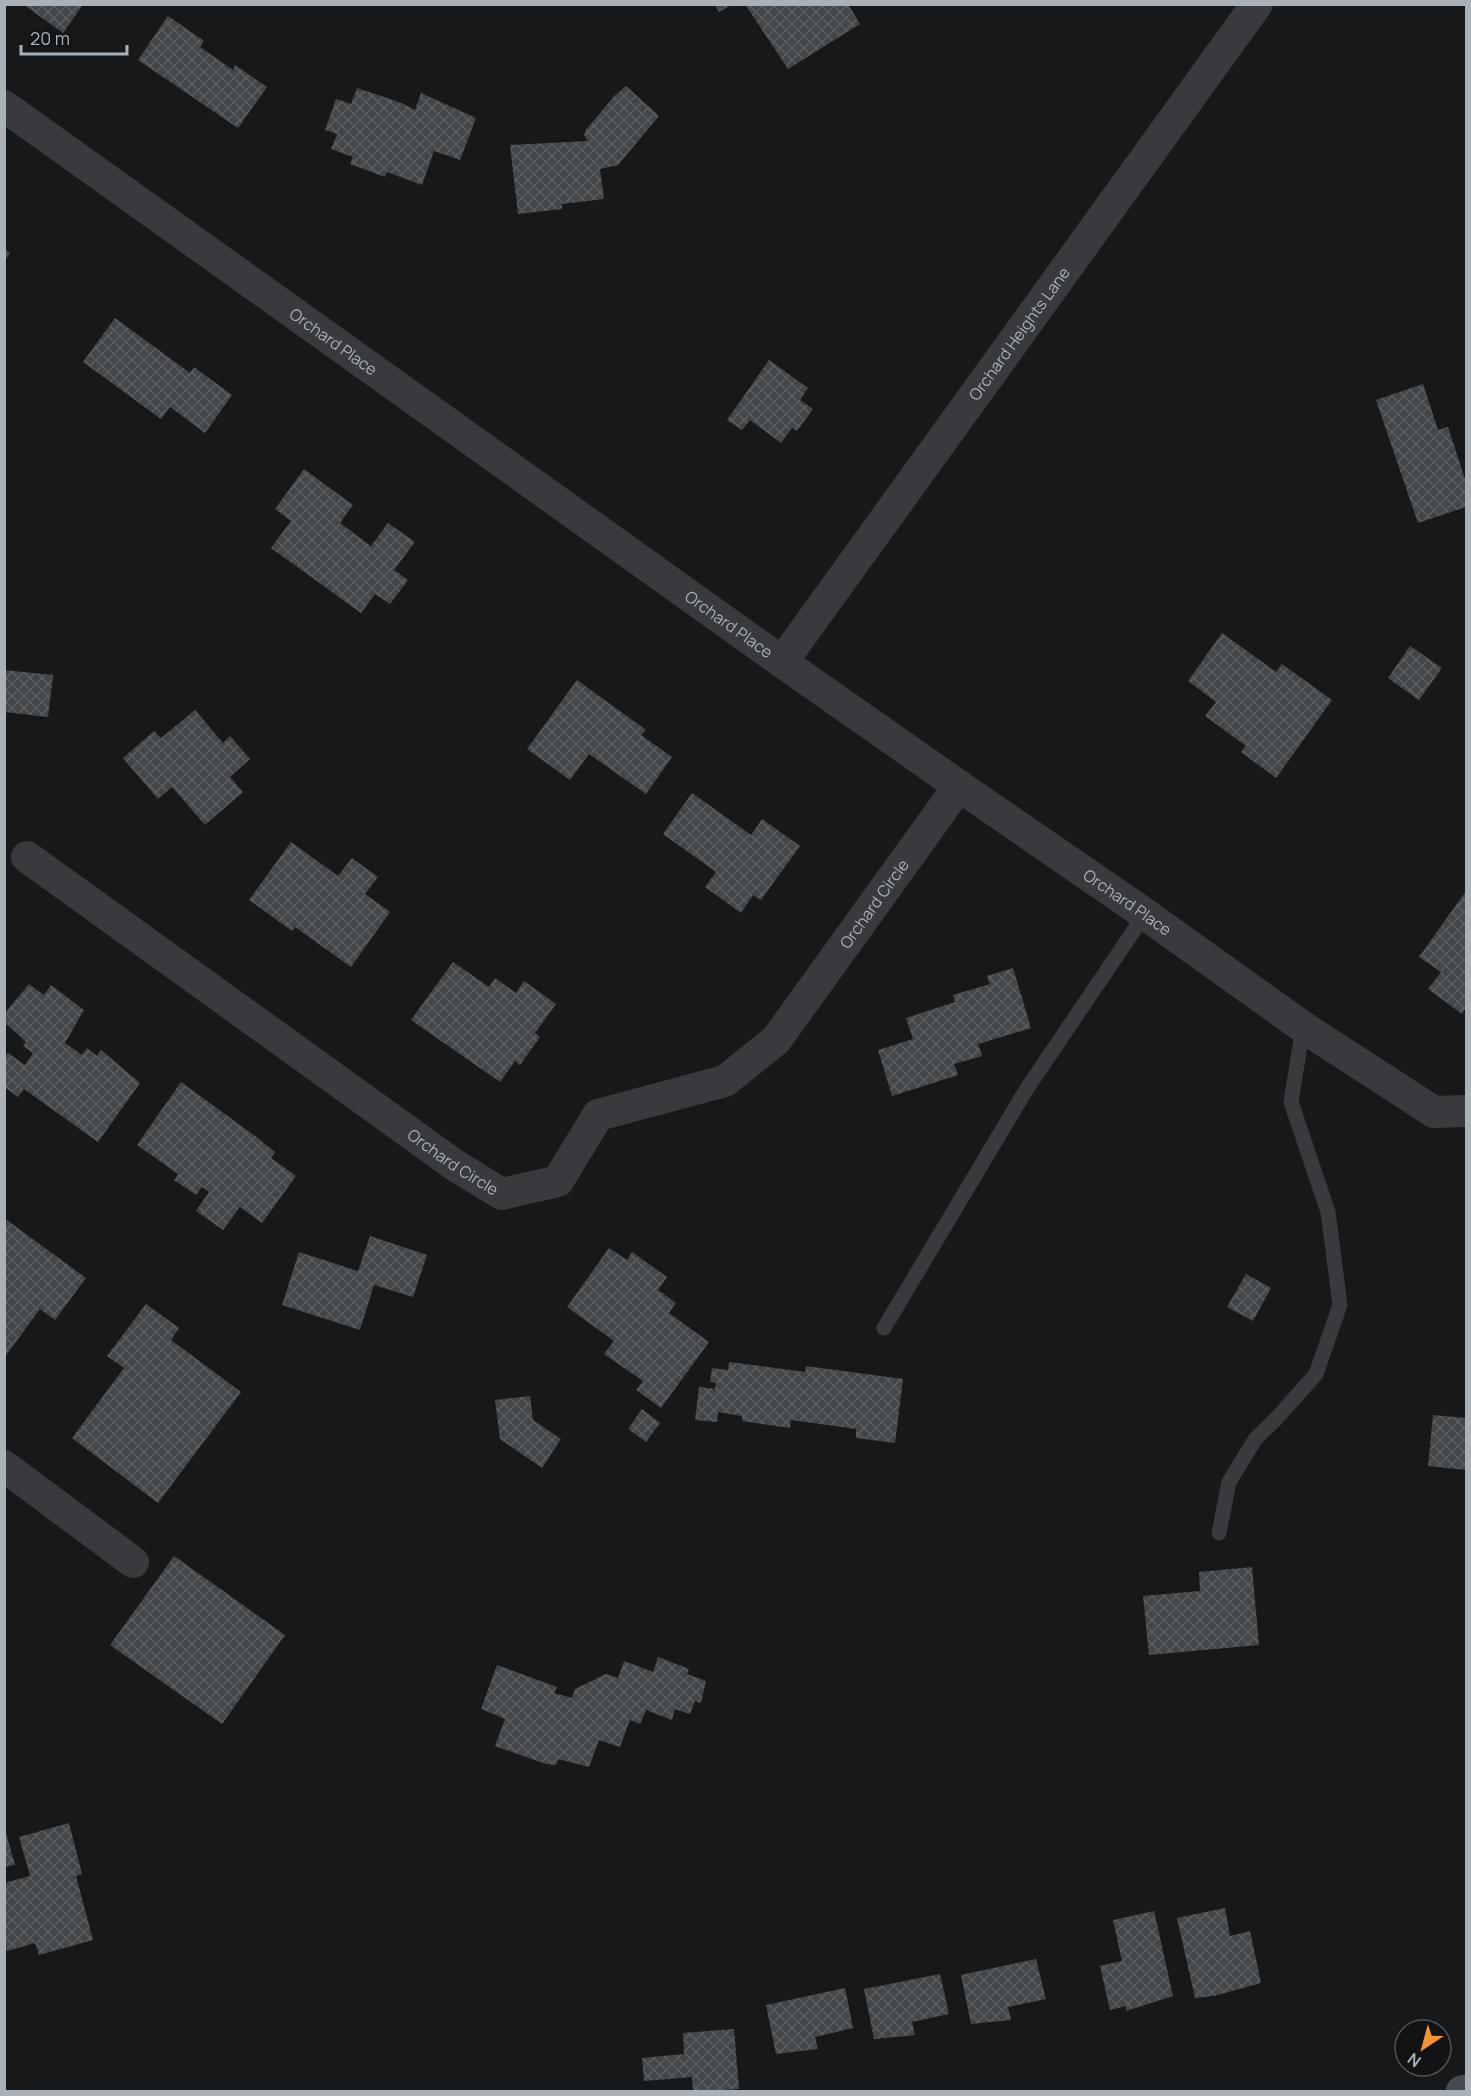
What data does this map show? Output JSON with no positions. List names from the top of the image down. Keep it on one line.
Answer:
{"streets":{"street":["Orchard Heights Lane","Orchard Place","Orchard Circle"]},"crossings":[["Orchard Heights Lane","Orchard Place"],["Orchard Place","Orchard Circle"]],"scale_bar":"20 m","north":"bottom left"}
